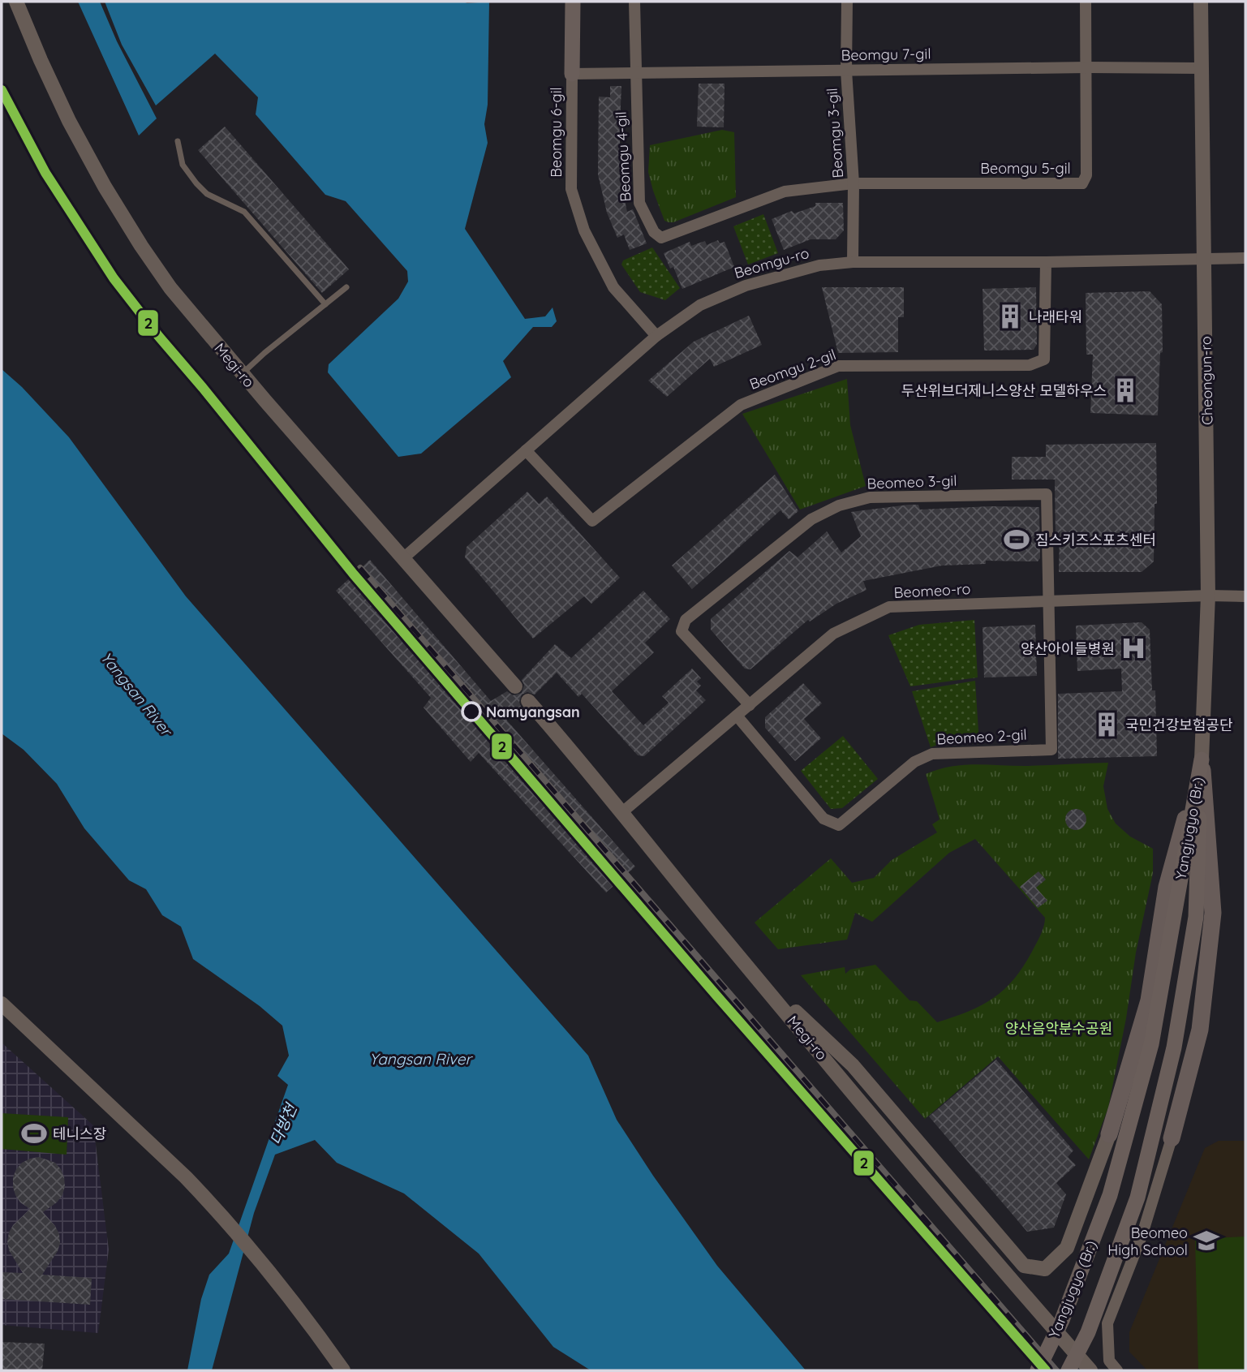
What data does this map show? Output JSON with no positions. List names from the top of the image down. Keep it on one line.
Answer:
{"streets":{"main road":["Yangjugyo (Br.)"],"street":["Beomgu 7-gil","Beomgu 6-gil","Beomgu 3-gil","Beomgu 4-gil","Beomgu 5-gil","Beomgu-ro","Megi-ro","Beomgu 2-gil","Cheongun-ro","Beomeo 3-gil","Beomeo-ro","Beomeo 2-gil"]},"crossings":[["Beomgu 7-gil","Beomgu 6-gil"],["Beomgu 7-gil","Beomgu 3-gil"],["Beomgu 7-gil","Beomgu 4-gil"],["Beomgu 7-gil","Beomgu 5-gil"],["Beomgu 7-gil","Cheongun-ro"],["Beomgu 6-gil","Beomgu-ro"],["Beomgu 3-gil","Beomgu 4-gil"],["Beomgu 3-gil","Beomgu 5-gil"],["Beomgu 3-gil","Beomgu-ro"],["Beomgu 4-gil","Beomgu 5-gil"],["Beomgu-ro","Megi-ro"],["Beomgu-ro","Beomgu 2-gil"],["Beomgu-ro","Cheongun-ro"],["Megi-ro","Beomeo-ro"],["Cheongun-ro","Beomeo-ro"],["Cheongun-ro","Yangjugyo (Br.)"],["Beomeo 3-gil","Beomeo-ro"],["Beomeo 3-gil","Beomeo 2-gil"],["Beomeo-ro","Beomeo 2-gil"]],"water":["Yangsan River","다방천"],"parks":["양산음악분수공원"],"places":{"building":["나래타워","두산위브더제니스양산 모델하우스","국민건강보험공단"],"sports":["짐스키즈스포츠센터","테니스장"],"hospital":["양산아이들병원"],"other":["Namyangsan"],"school or university":["Beomeo High School"]},"lines":["transit line 2"]}
